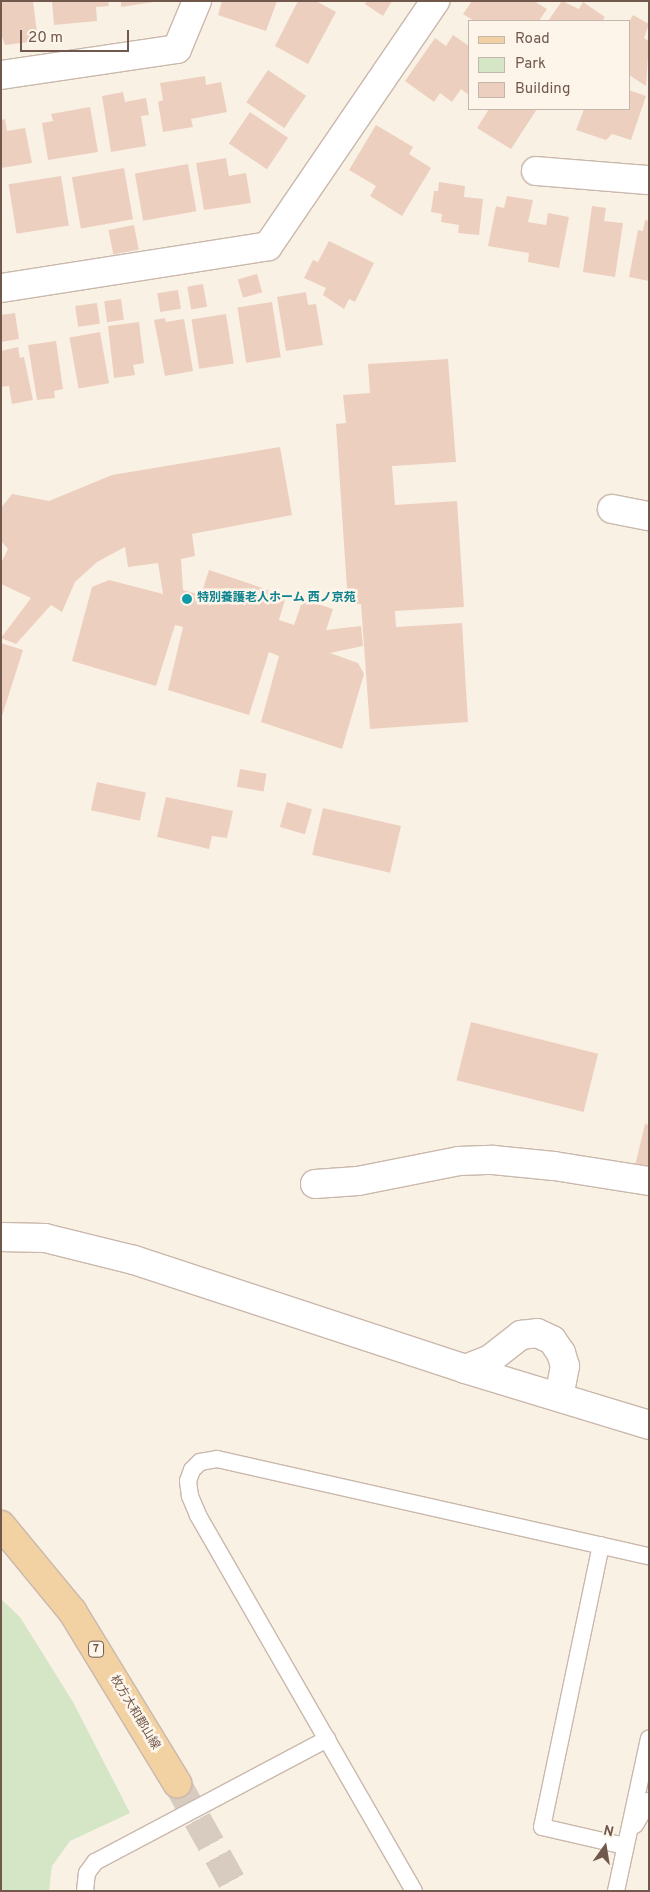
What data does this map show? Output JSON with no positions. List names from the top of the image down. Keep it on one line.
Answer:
{"streets":{"main road":["7","枚方大和郡山線"]},"places":["特別養護老人ホーム 西ノ京苑"],"legend":["Road","Park","Building"],"scale_bar":"20 m","north":"top"}
